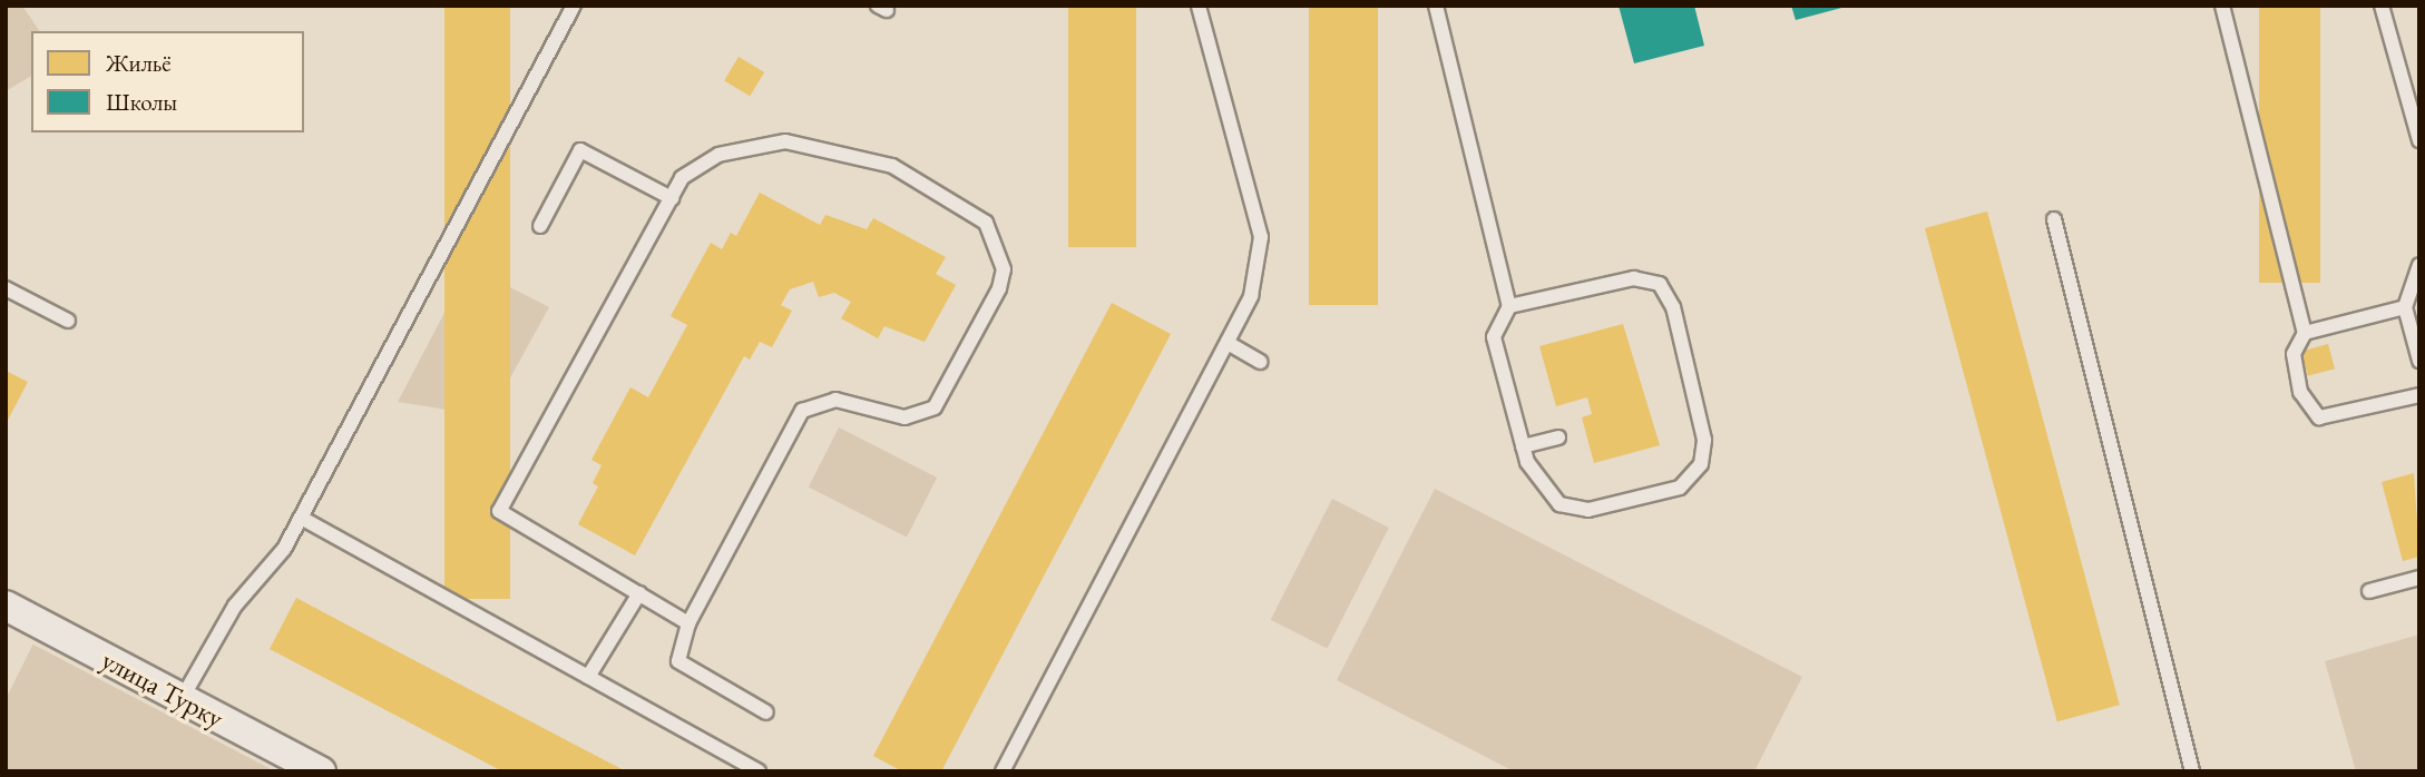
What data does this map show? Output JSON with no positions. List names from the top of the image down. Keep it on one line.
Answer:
{"streets":{"street":["улица Турку"]},"legend":["Жильё","Школы"]}
